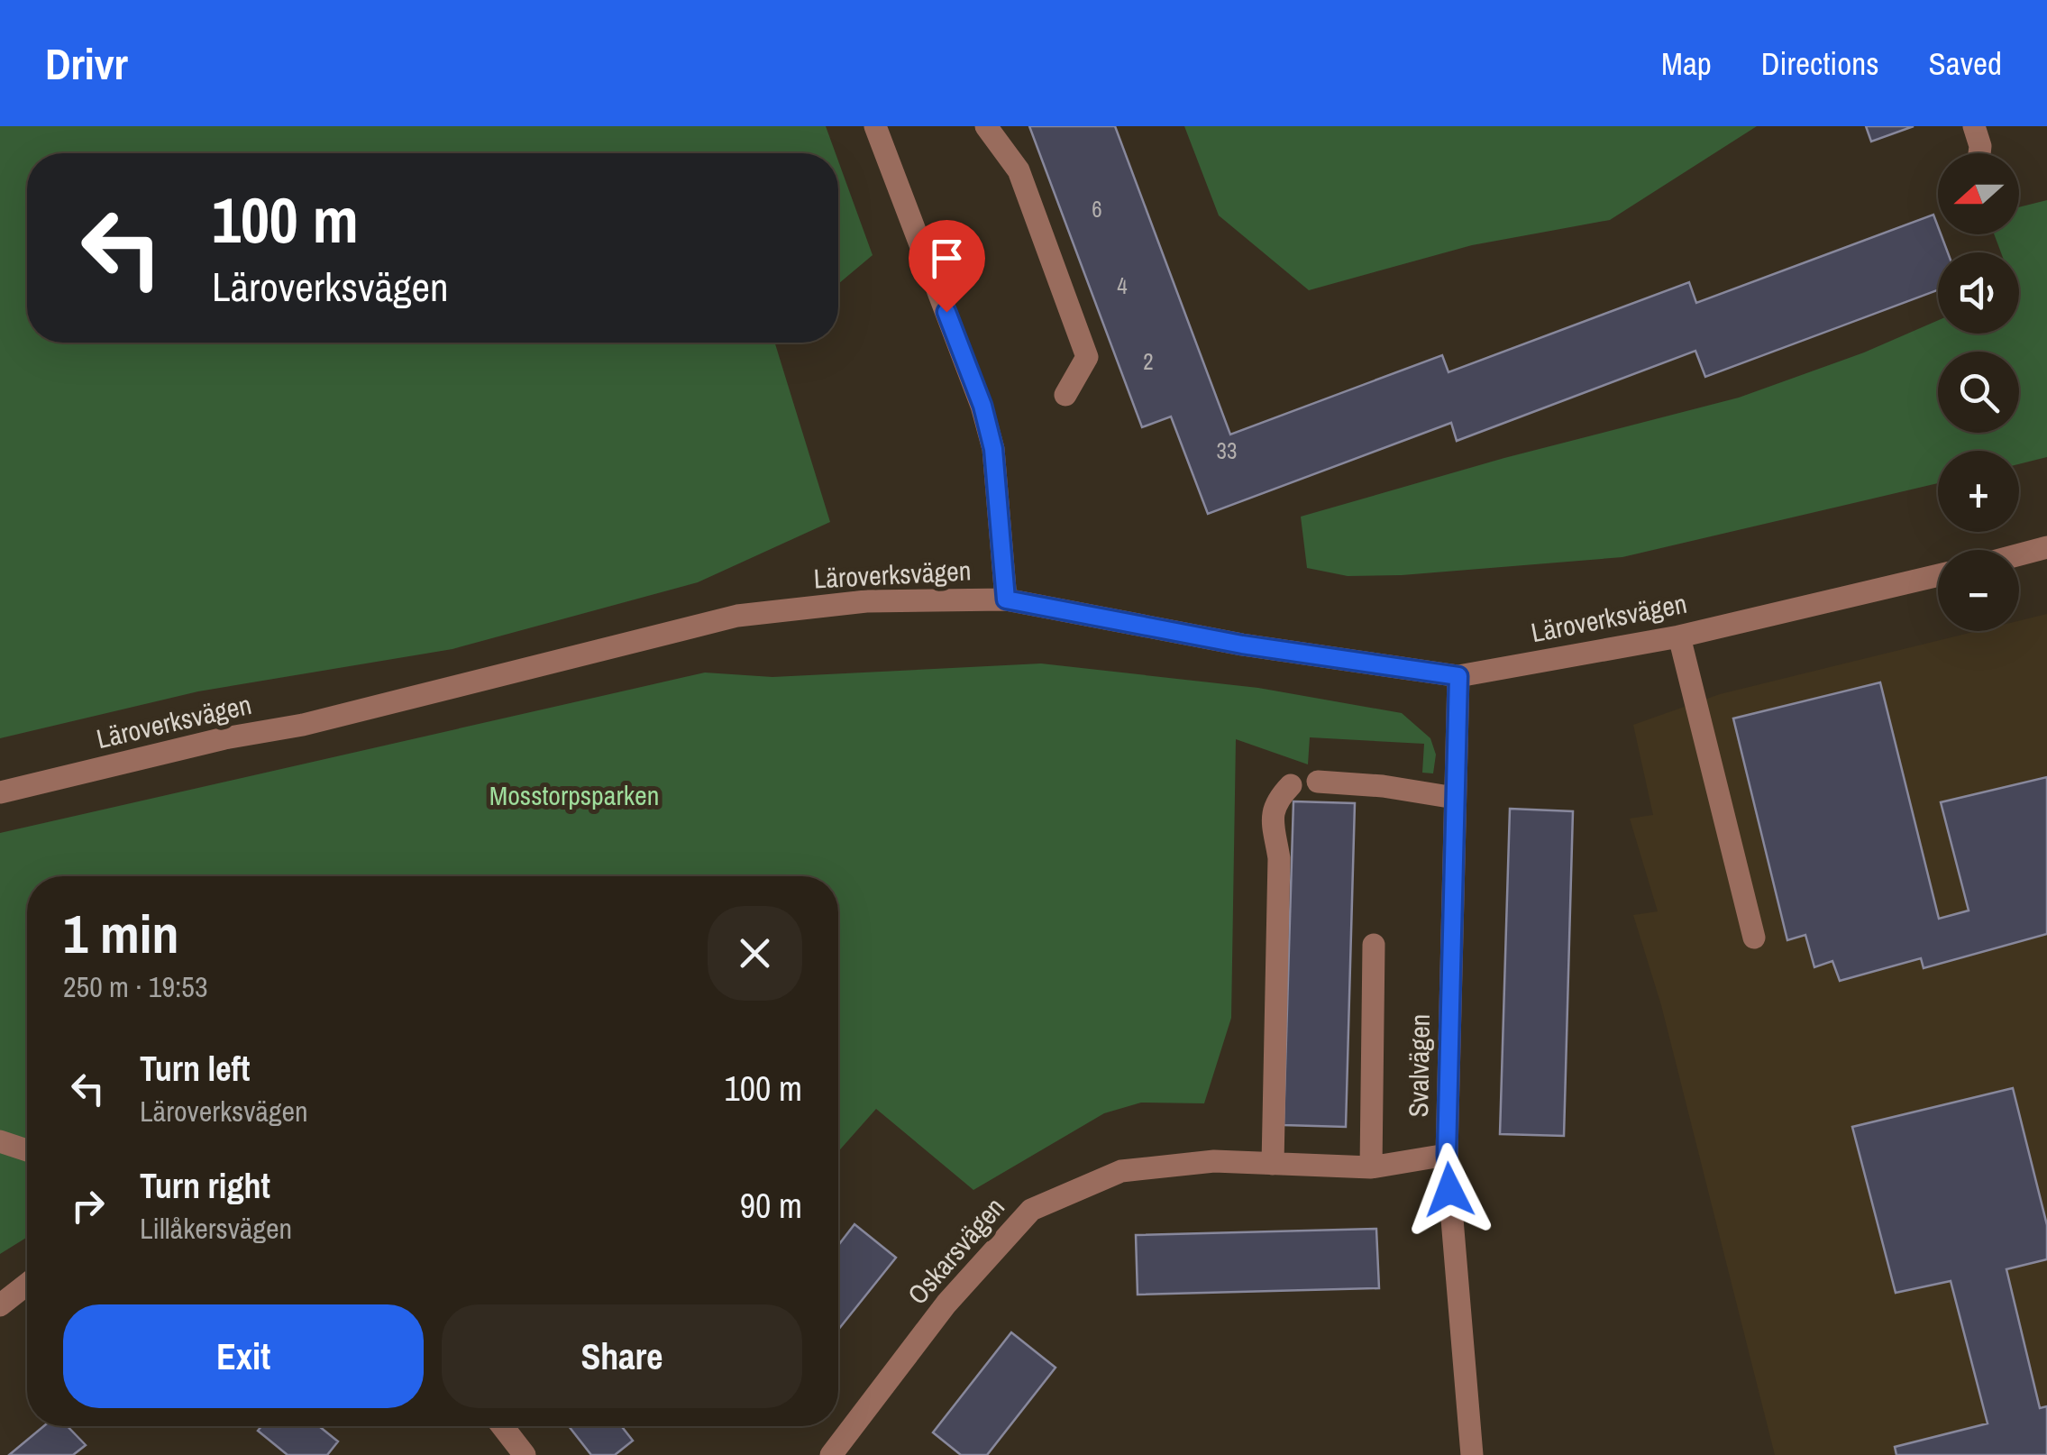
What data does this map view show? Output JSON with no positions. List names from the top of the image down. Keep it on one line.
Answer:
{"streets":{"street":["Läroverksvägen","Svalvägen","Oskarsvägen"]},"crossings":[["Läroverksvägen","Svalvägen"],["Svalvägen","Oskarsvägen"]],"parks":["Mosstorpsparken"],"house_numbers":["6","4","2","33"],"north":"left","page":{"header":"Drivr","nav":["Map","Directions","Saved"],"map_buttons":["+","−"],"turn":["100 m","Läroverksvägen"],"heading":["1 min","250 m · 19:53"],"list":[{"name":"Turn left","note":"Läroverksvägen","value":"100 m"},{"name":"Turn right","note":"Lillåkersvägen","value":"90 m"}],"buttons":["Exit","Share"]}}
